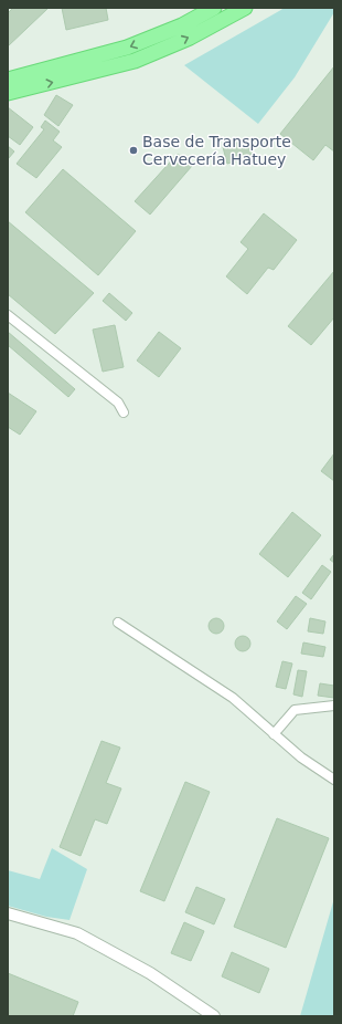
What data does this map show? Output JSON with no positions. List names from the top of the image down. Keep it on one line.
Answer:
{"places":["Base de Transporte Cervecería Hatuey"]}
